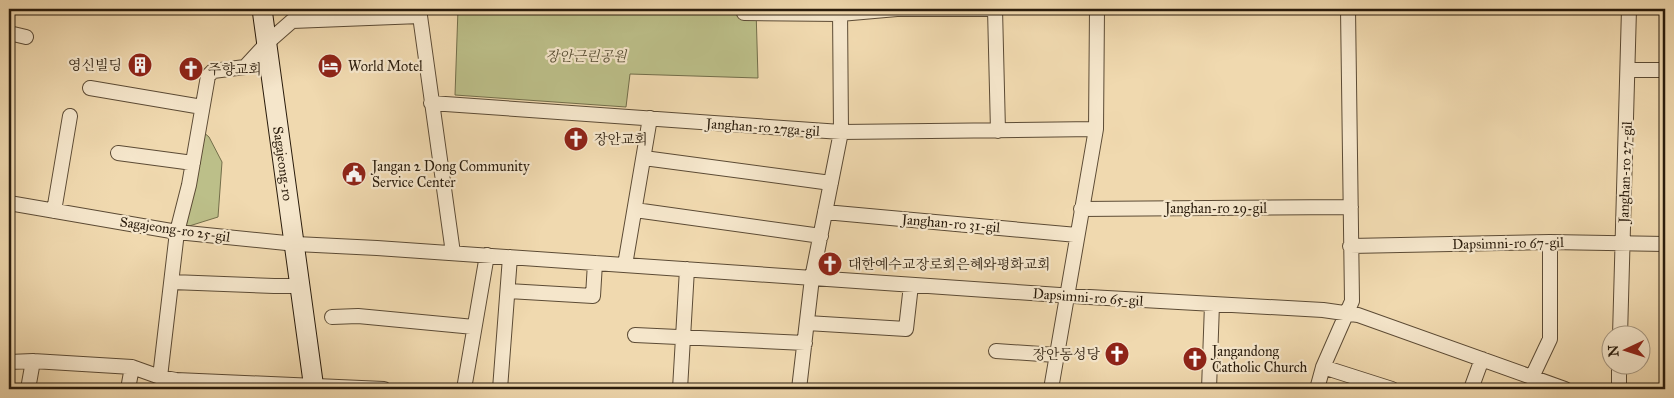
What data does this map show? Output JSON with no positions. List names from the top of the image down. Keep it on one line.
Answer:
{"streets":{"main road":["Sagajeong-ro"],"street":["Janghan-ro 27ga-gil","Janghan-ro 27-gil","Janghan-ro 29-gil","Janghan-ro 31-gil","Sagajeong-ro 25-gil","Dapsimni-ro 67-gil","Dapsimni-ro 65-gil"]},"crossings":[["Sagajeong-ro","Sagajeong-ro 25-gil"],["Sagajeong-ro","Dapsimni-ro 65-gil"],["Janghan-ro 27-gil","Dapsimni-ro 67-gil"],["Sagajeong-ro 25-gil","Dapsimni-ro 65-gil"]],"parks":["장안근린공원"],"places":{"building":["영신빌딩"],"hotel":["World Motel"],"church":["주향교회","장안교회","대한예수교장로회은혜와평화교회","장안동성당","Jangandong Catholic Church"],"public building":["Jangan 2 Dong Community Service Center"]},"north":"left"}
